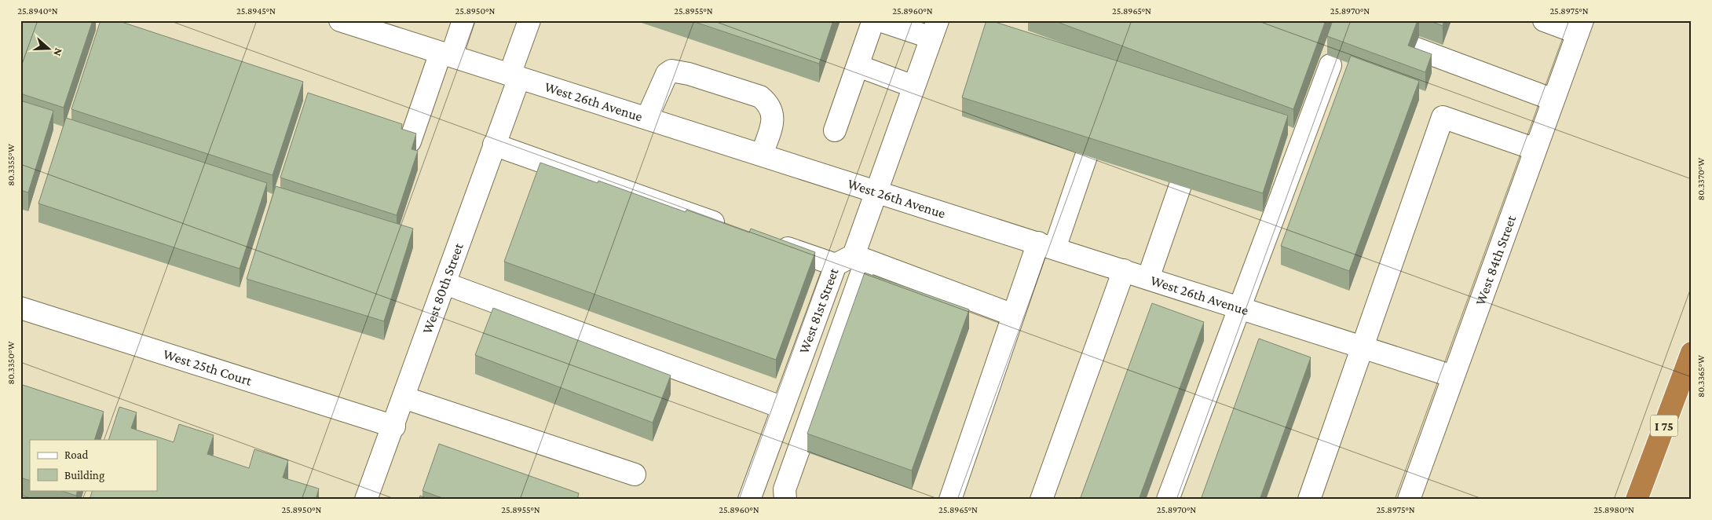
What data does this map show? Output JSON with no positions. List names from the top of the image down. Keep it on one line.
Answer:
{"streets":{"highway":["I 75"],"street":["West 26th Avenue","West 84th Street","West 80th Street","West 81st Street","West 25th Court"]},"crossings":[["West 26th Avenue","West 84th Street"],["West 26th Avenue","West 80th Street"],["West 26th Avenue","West 81st Street"],["West 80th Street","West 25th Court"]],"legend":["Road","Building"],"north":"right","coordinates":["25.8940°N","25.8945°N","25.8950°N","25.8955°N","25.8960°N","25.8965°N","25.8970°N","25.8975°N","80.3355°W","80.3370°W","80.3350°W","80.3365°W","25.8980°N"]}
